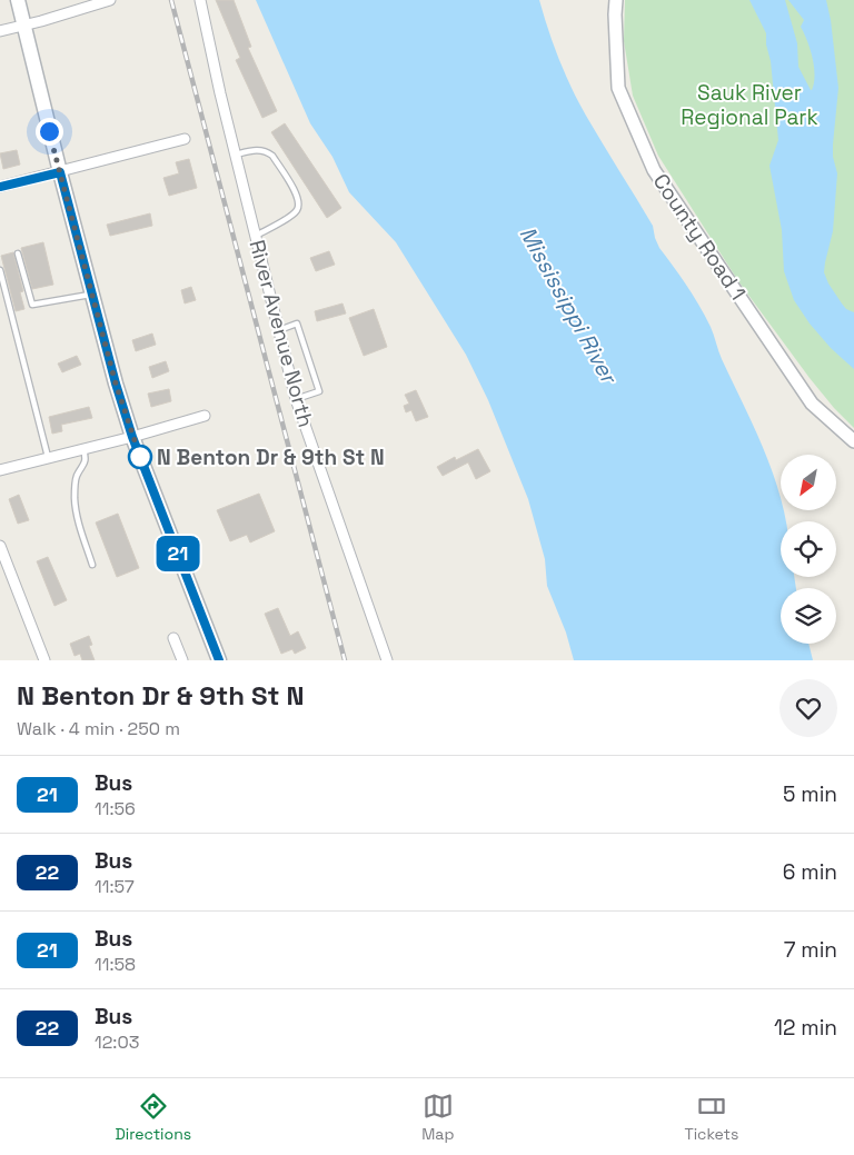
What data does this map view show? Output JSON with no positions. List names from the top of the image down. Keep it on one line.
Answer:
{"streets":{"street":["County Road 1","River Avenue North"]},"water":["Mississippi River"],"parks":["Sauk River Regional Park"],"places":["N Benton Dr & 9th St N"],"lines":["bus line 21"],"north":"bottom left","page":{"on_map":"21","heading":["N Benton Dr & 9th St N","Walk · 4 min · 250 m"],"list":[{"mark":"21","name":"Bus","note":"11:56","value":"5 min"},{"mark":"22","name":"Bus","note":"11:57","value":"6 min"},{"mark":"21","name":"Bus","note":"11:58","value":"7 min"},{"mark":"22","name":"Bus","note":"12:03","value":"12 min"}],"tabs":["Directions","Map","Tickets"]}}
